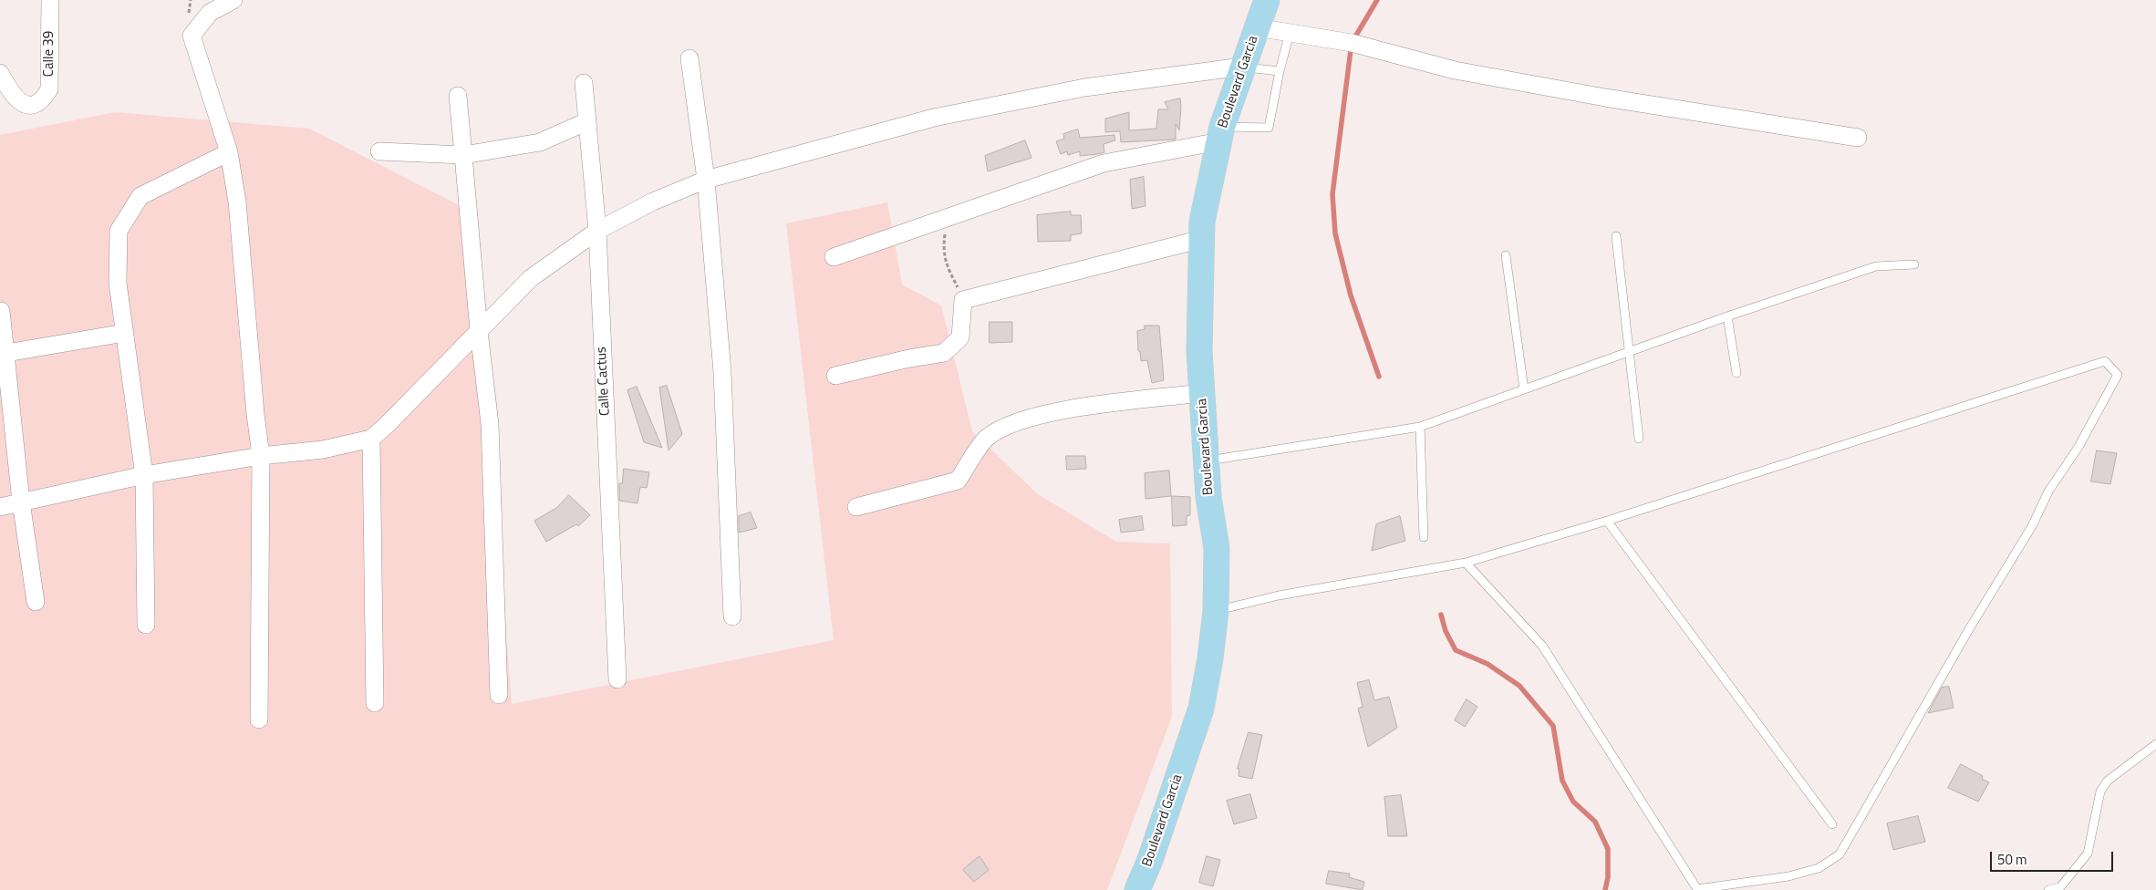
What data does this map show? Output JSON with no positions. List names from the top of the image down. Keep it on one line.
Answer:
{"streets":{"main road":["Boulevard Garcia"],"street":["Calle 39","Calle Cactus"]},"scale_bar":"50 m"}
